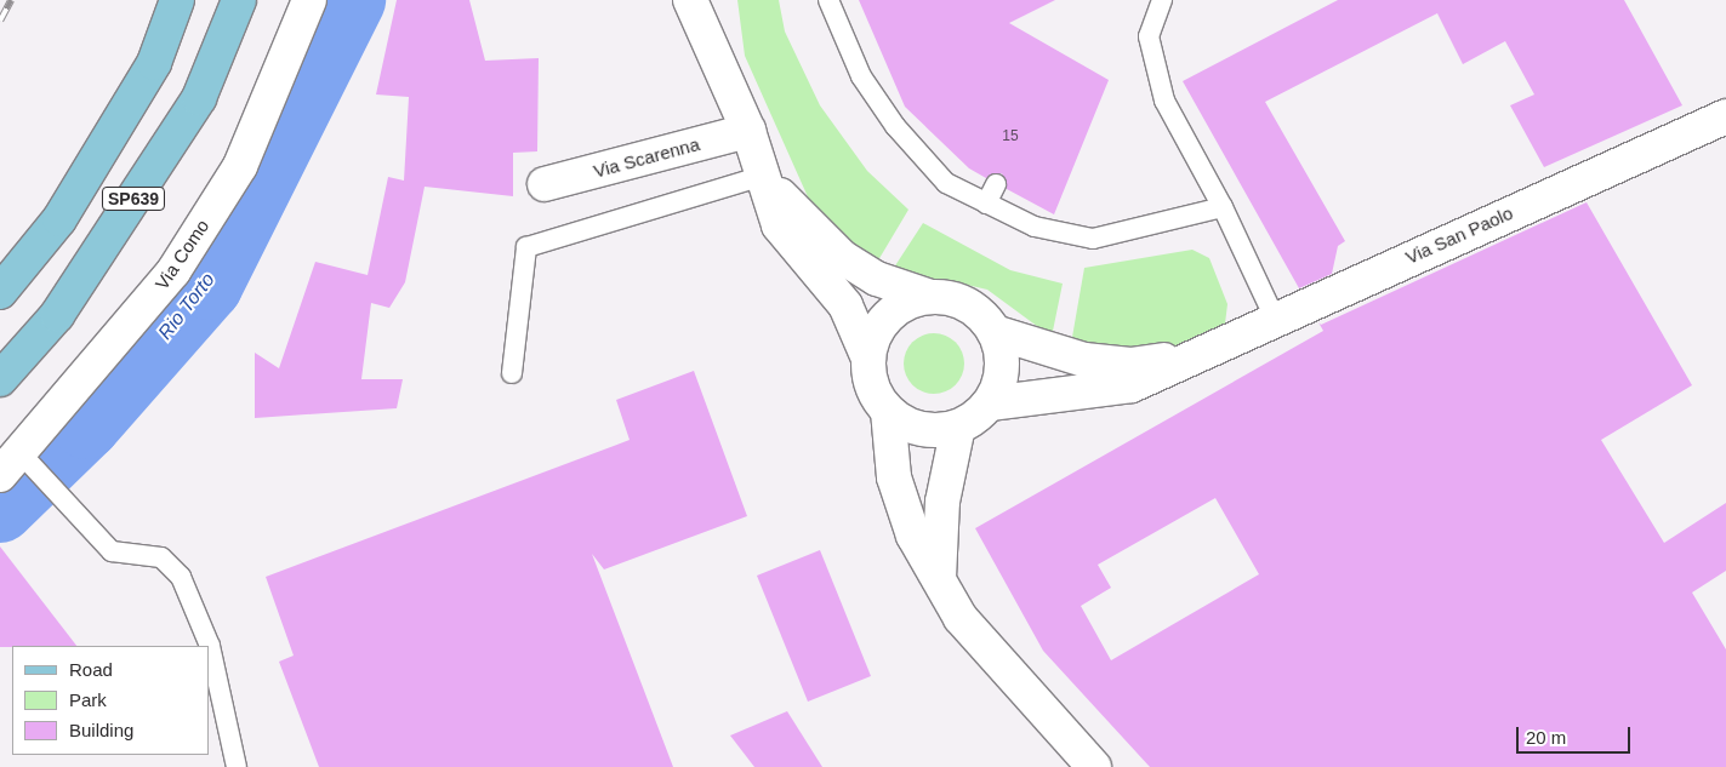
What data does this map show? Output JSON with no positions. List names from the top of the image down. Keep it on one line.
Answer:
{"streets":{"main road":["SP639"],"street":["Via Scarenna","Via San Paolo","Via Como"]},"water":["Rio Torto"],"house_numbers":["15"],"legend":["Road","Park","Building"],"scale_bar":"20 m"}
